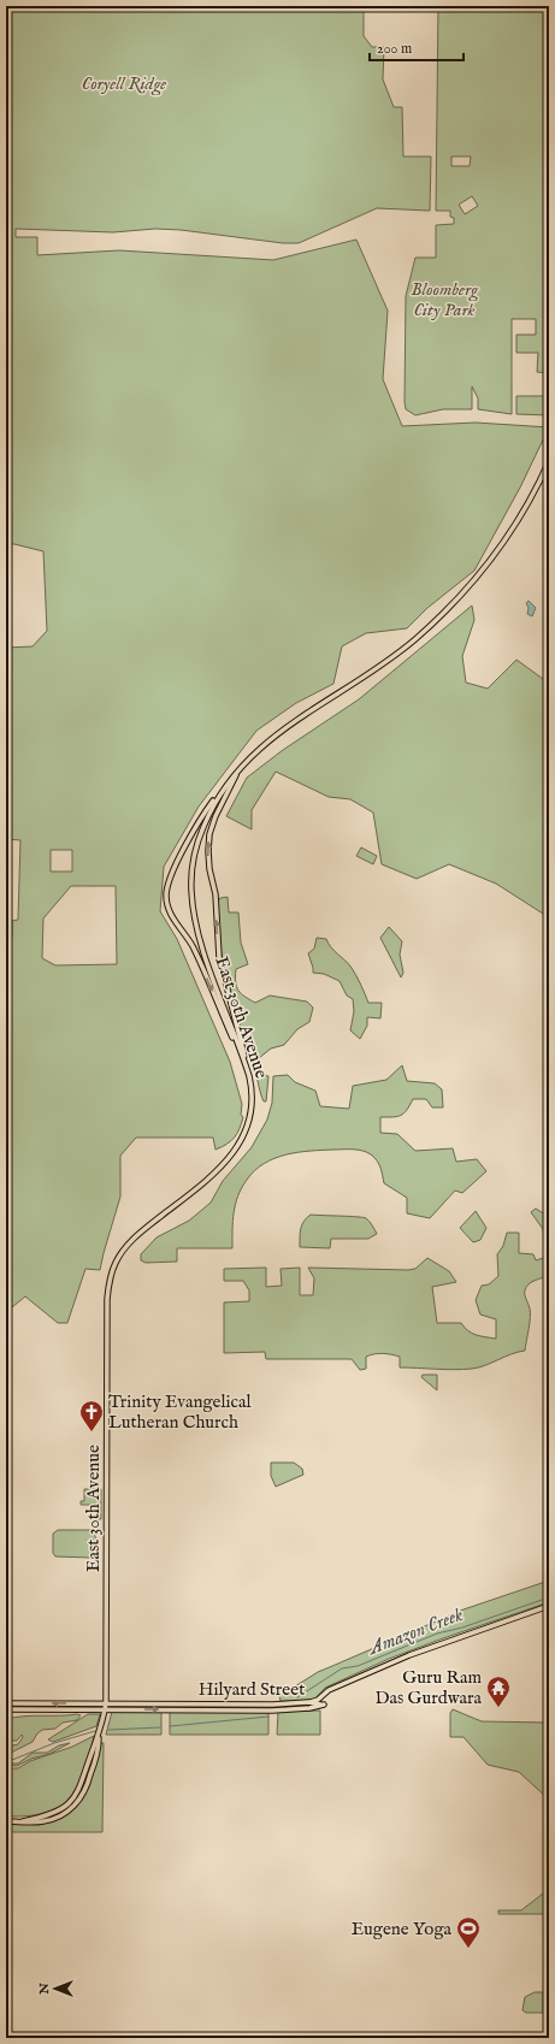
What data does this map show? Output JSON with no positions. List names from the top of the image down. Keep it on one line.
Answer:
{"streets":{"main road":["East 30th Avenue","Hilyard Street"]},"crossings":[["East 30th Avenue","Hilyard Street"]],"water":["Amazon Creek"],"parks":["Coryell Ridge","Bloomberg City Park"],"places":{"church":["Trinity Evangelical Lutheran Church"],"temple":["Guru Ram Das Gurdwara"],"sports":["Eugene Yoga"]},"scale_bar":"200 m","north":"left"}
